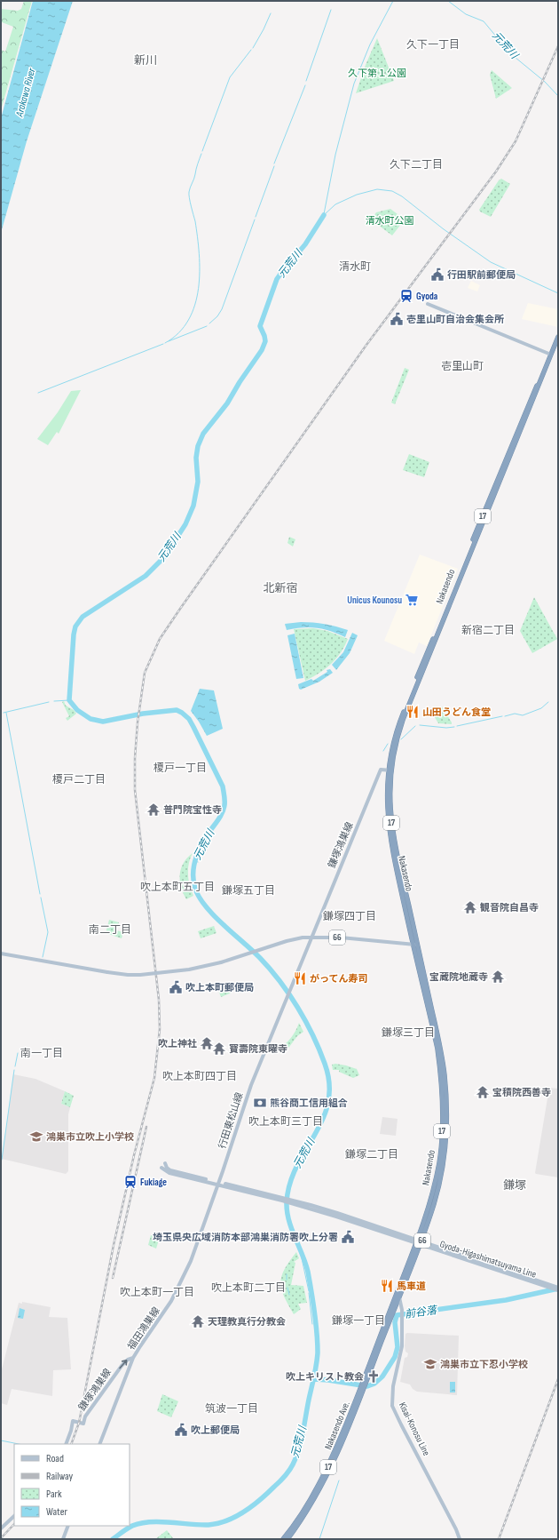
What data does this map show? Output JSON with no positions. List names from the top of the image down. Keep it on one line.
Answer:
{"streets":{"highway":["17","Nakasendo","Nakasendo Ave."],"main road":["鎌塚鴻巣線","66","行田東松山線","Gyoda-Higashimatsuyama Line","福田鴻巣線","Kisai-Konosu Line"]},"crossings":[["Nakasendo","鎌塚鴻巣線"],["Nakasendo","66"],["Nakasendo","Gyoda-Higashimatsuyama Line"],["Nakasendo","Nakasendo Ave."],["Nakasendo","Kisai-Konosu Line"],["鎌塚鴻巣線","66"],["鎌塚鴻巣線","行田東松山線"],["鎌塚鴻巣線","福田鴻巣線"],["66","行田東松山線"],["行田東松山線","Gyoda-Higashimatsuyama Line"],["行田東松山線","福田鴻巣線"],["Gyoda-Higashimatsuyama Line","福田鴻巣線"]],"one_way":["鎌塚鴻巣線"],"districts":["久下一丁目","新川","久下二丁目","清水町","壱里山町","北新宿","新宿二丁目","榎戸一丁目","榎戸二丁目","吹上本町五丁目","鎌塚五丁目","鎌塚四丁目","南二丁目","鎌塚三丁目","南一丁目","吹上本町四丁目","吹上本町三丁目","鎌塚二丁目","鎌塚","吹上本町二丁目","吹上本町一丁目","鎌塚一丁目","筑波一丁目"],"water":["元荒川","Arakawa River","前谷落"],"parks":["久下第１公園","清水町公園"],"places":{"public building":["行田駅前郵便局","壱里山町自治会集会所","吹上本町郵便局","埼玉県央広域消防本部鴻巣消防署吹上分署","吹上郵便局"],"station":["Gyoda","Fukiage"],"supermarket":["Unicus Kounosu"],"restaurant":["山田うどん食堂","がってん寿司","馬車道"],"temple":["普門院宝性寺","観音院自昌寺","宝蔵院地蔵寺","吹上神社","寶壽院東曜寺","宝積院西善寺","天理教真行分教会"],"bank":["熊谷商工信用組合"],"school or university":["鴻巣市立吹上小学校","鴻巣市立下忍小学校"],"church":["吹上キリスト教会"]},"legend":["Road","Railway","Park","Water"]}
